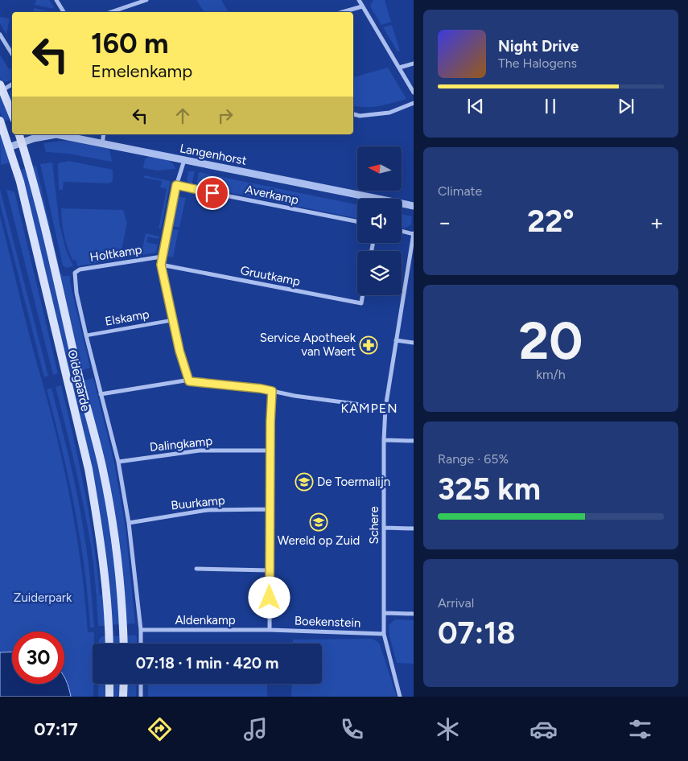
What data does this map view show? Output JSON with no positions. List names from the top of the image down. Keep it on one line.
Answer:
{"streets":{"main road":["Oldegaarde"],"street":["Langenhorst","Averkamp","Holtkamp","Gruutkamp","Elskamp","Dalingkamp","Buurkamp","Schere","Aldenkamp","Boekenstein"]},"crossings":[["Langenhorst","Oldegaarde"],["Holtkamp","Oldegaarde"],["Elskamp","Oldegaarde"],["Oldegaarde","Dalingkamp"],["Oldegaarde","Buurkamp"],["Oldegaarde","Aldenkamp"],["Schere","Boekenstein"],["Aldenkamp","Boekenstein"]],"districts":["KAMPEN"],"parks":["Zuiderpark"],"places":{"pharmacy":["Service Apotheek van Waert"],"school or university":["De Toermalijn","Wereld op Zuid"]},"north":"left","page":{"turn":["160 m","Emelenkamp"],"song":["Night Drive","The Halogens"],"tile":["Climate",["20","km/h"],["Range · 65%","325 km"],["Arrival","07:18"]],"heat":["−","22°","+"],"limit":"30","trip":"07:18 · 1 min · 420 m","tabs":"07:17"}}
